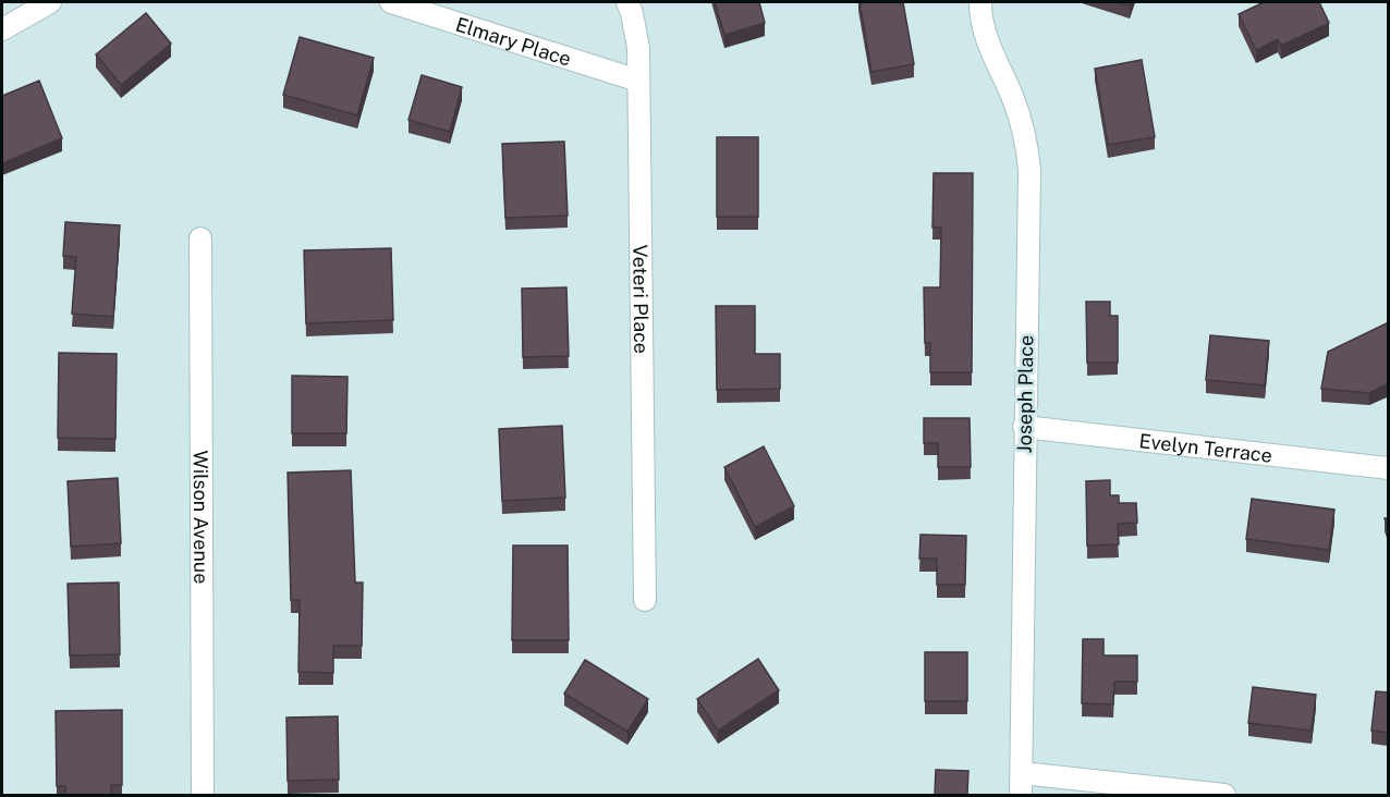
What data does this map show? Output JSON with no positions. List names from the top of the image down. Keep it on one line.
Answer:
{"streets":{"street":["Elmary Place","Veteri Place","Joseph Place","Evelyn Terrace","Wilson Avenue"]},"crossings":[["Elmary Place","Veteri Place"],["Joseph Place","Evelyn Terrace"]]}
